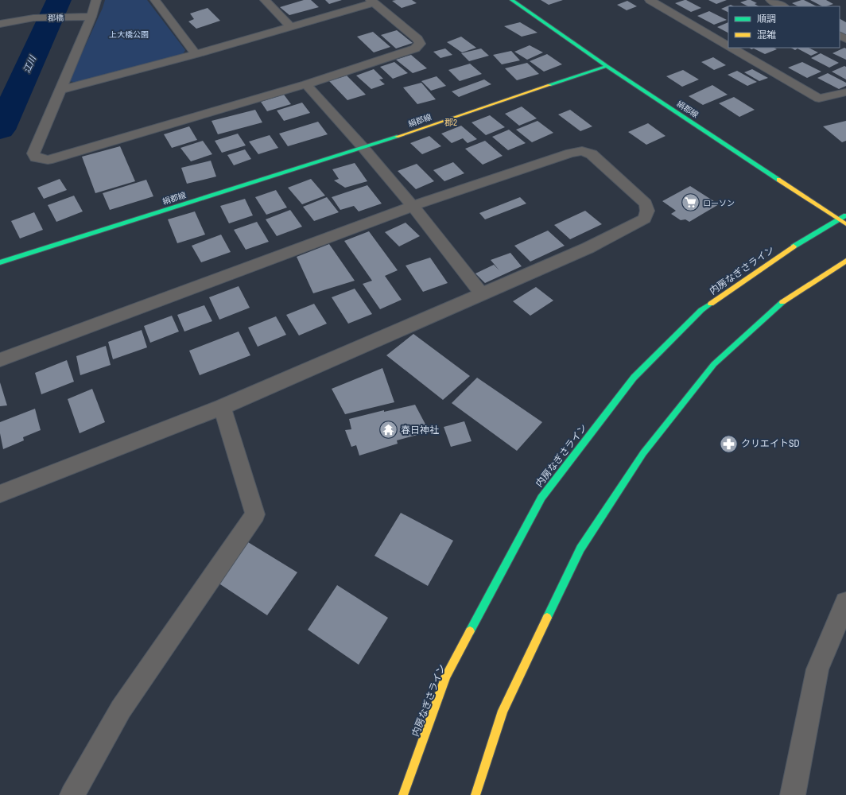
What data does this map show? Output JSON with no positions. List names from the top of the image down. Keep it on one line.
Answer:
{"streets":{"main road":["絹郡線","内房なぎさライン"],"street":["郡橋"]},"crossings":[["絹郡線","内房なぎさライン"]],"districts":["郡2"],"water":["江川"],"parks":["上大橋公園"],"places":{"supermarket":["ローソン"],"temple":["春日神社"],"pharmacy":["クリエイトSD"]},"legend":["順調","混雑"]}
